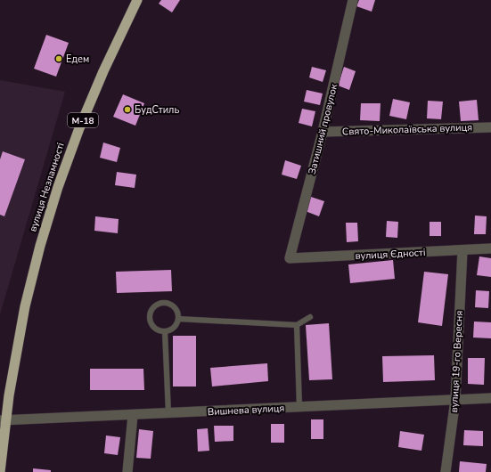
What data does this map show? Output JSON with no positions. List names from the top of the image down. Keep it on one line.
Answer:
{"streets":{"highway":["М-18","вулиця Незламності"],"street":["Затишний провулок","Свято-Миколаївська вулиця","вулиця Єдності","вулиця 19-го Вересня","Вишнева вулиця"]},"crossings":[["М-18","вулиця Незламності"],["М-18","Вишнева вулиця"],["Затишний провулок","Свято-Миколаївська вулиця"],["Затишний провулок","вулиця Єдності"],["вулиця Незламності","Вишнева вулиця"],["вулиця Єдності","вулиця 19-го Вересня"],["вулиця 19-го Вересня","Вишнева вулиця"]],"places":["Едем","БудСтиль"]}
